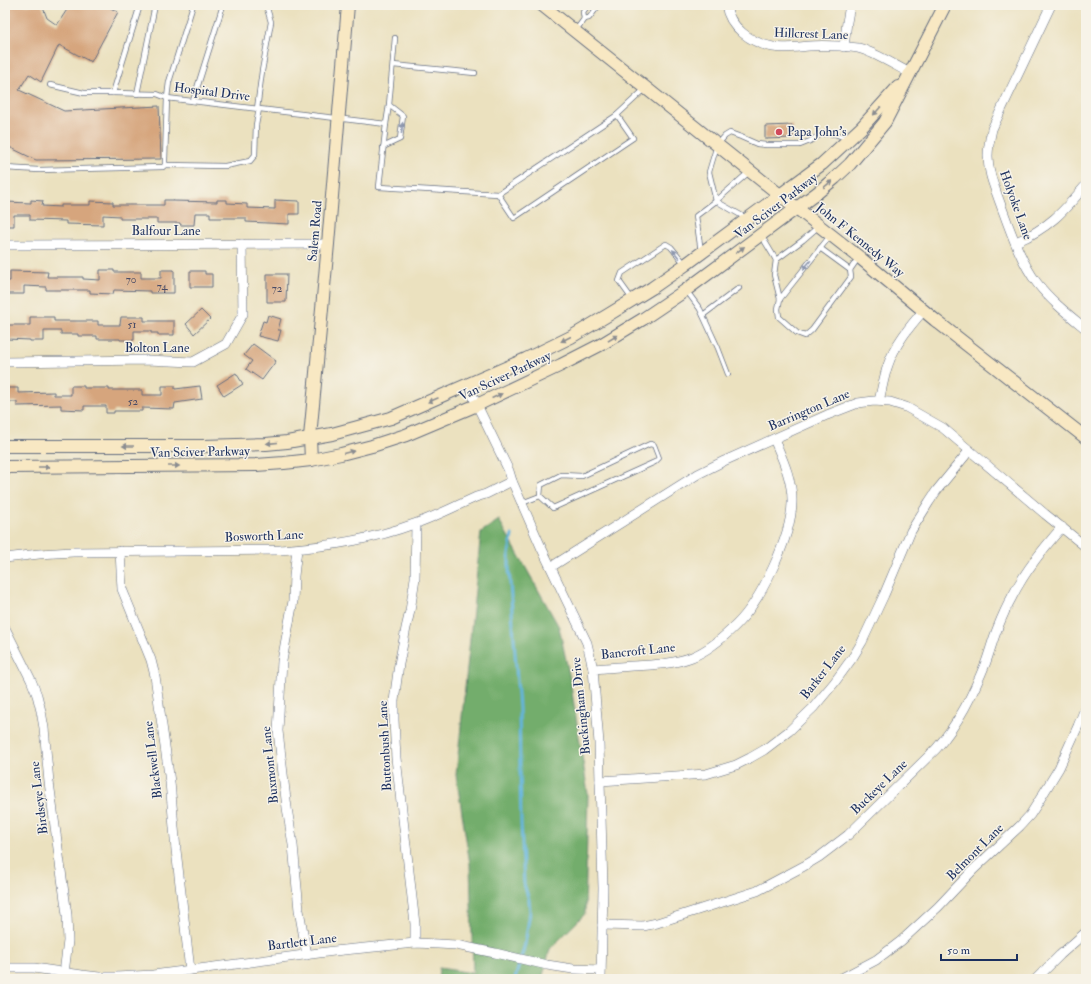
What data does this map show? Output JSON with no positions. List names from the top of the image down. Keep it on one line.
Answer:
{"streets":{"street":["Hillcrest Lane","Holyoke Lane","Van Sciver Parkway","Balfour Lane","Salem Road","John F Kennedy Way","Bolton Lane","Barrington Lane","Bosworth Lane","Bancroft Lane","Barker Lane","Buckingham Drive","Buttonbush Lane","Blackwell Lane","Buxmont Lane","Buckeye Lane","Birdseye Lane","Belmont Lane","Bartlett Lane"],"lane":["Hospital Drive"]},"crossings":[["Hillcrest Lane","Van Sciver Parkway"],["Hospital Drive","Salem Road"],["Van Sciver Parkway","Salem Road"],["Van Sciver Parkway","John F Kennedy Way"],["Van Sciver Parkway","Buckingham Drive"],["Balfour Lane","Salem Road"],["Balfour Lane","Bolton Lane"],["Barrington Lane","Bancroft Lane"],["Barrington Lane","Barker Lane"],["Barrington Lane","Buckingham Drive"],["Barrington Lane","Buckeye Lane"],["Bosworth Lane","Buckingham Drive"],["Bosworth Lane","Buttonbush Lane"],["Bosworth Lane","Blackwell Lane"],["Bosworth Lane","Buxmont Lane"],["Bancroft Lane","Buckingham Drive"],["Barker Lane","Buckingham Drive"],["Buckingham Drive","Buckeye Lane"],["Buckingham Drive","Bartlett Lane"],["Buttonbush Lane","Bartlett Lane"],["Blackwell Lane","Bartlett Lane"],["Buxmont Lane","Bartlett Lane"],["Birdseye Lane","Bartlett Lane"]],"places":["Papa John's"],"house_numbers":["70","74","72","51","52"],"scale_bar":"50 m"}
